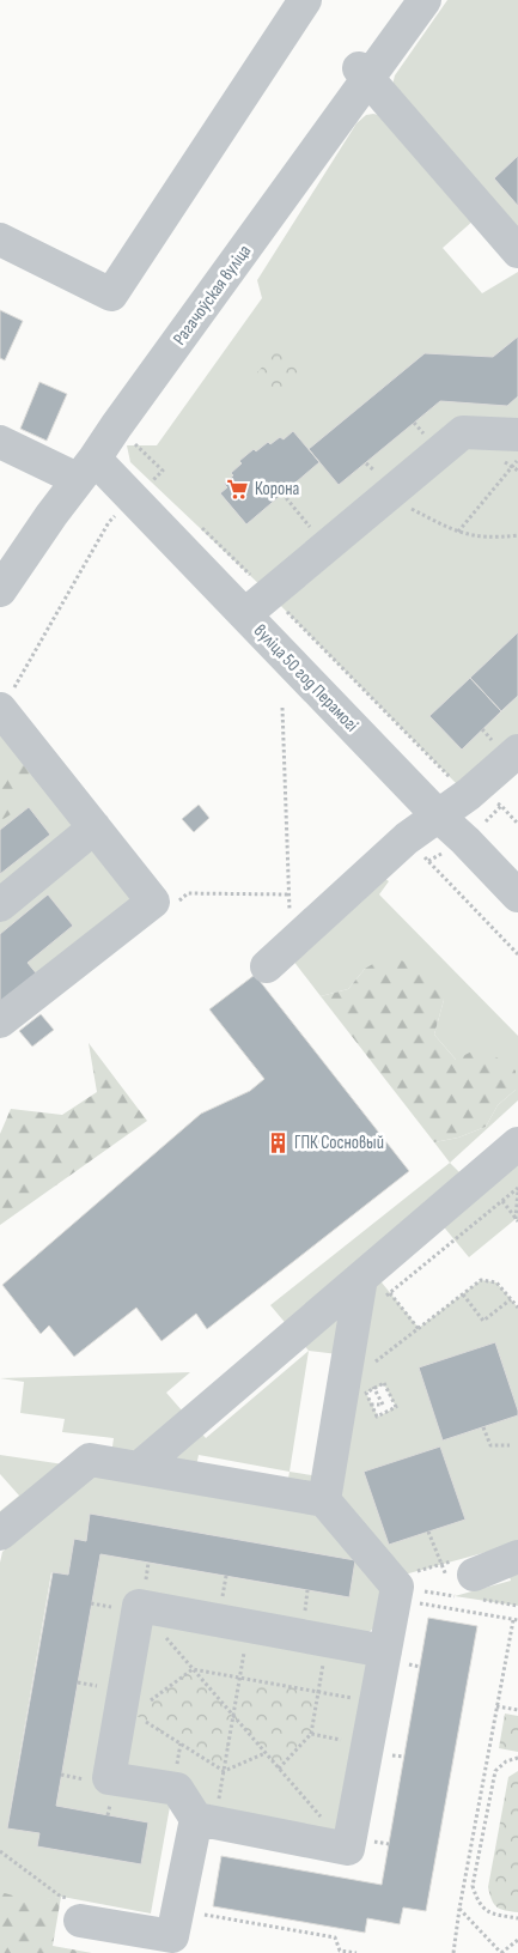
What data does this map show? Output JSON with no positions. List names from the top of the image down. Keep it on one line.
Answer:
{"streets":{"street":["Рагачоўская вуліца","вуліца 50 год Перамогі"]},"crossings":[["Рагачоўская вуліца","вуліца 50 год Перамогі"]],"places":{"supermarket":["Корона"],"building":["ГПК Сосновый"]}}
